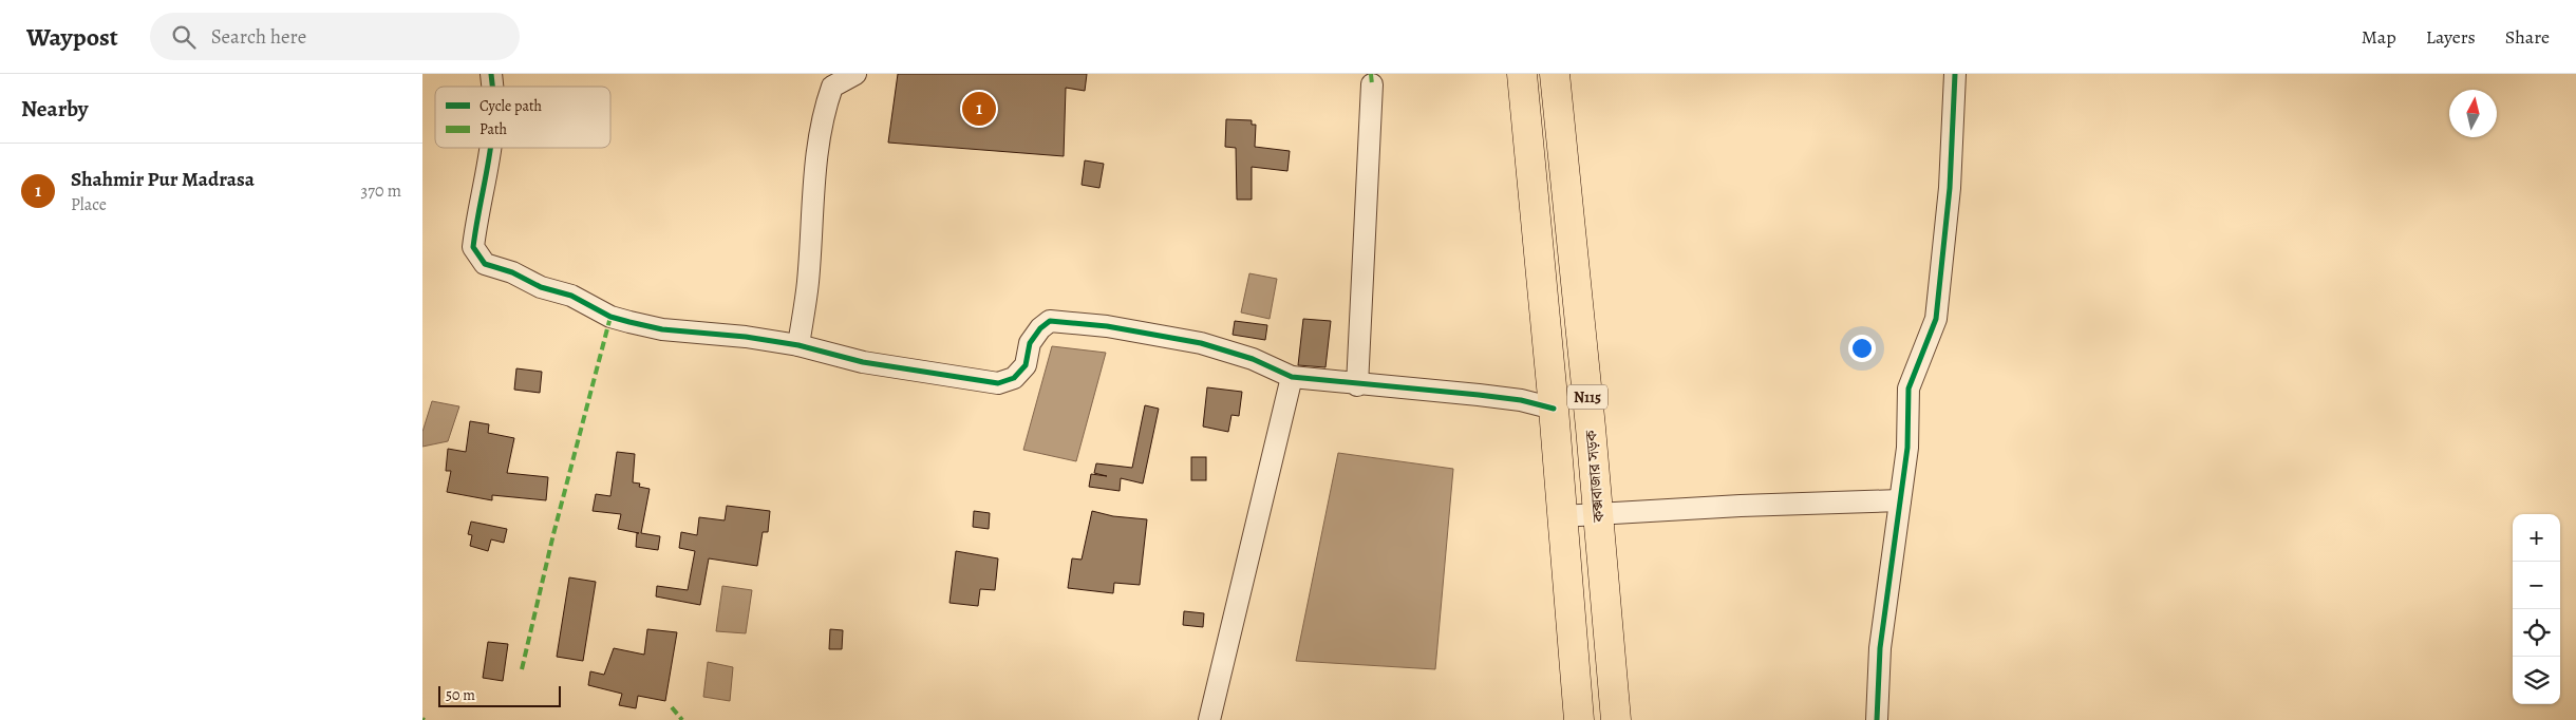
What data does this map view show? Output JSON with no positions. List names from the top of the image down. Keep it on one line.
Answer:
{"streets":{"highway":["N115","কক্সবাজার সড়ক"]},"legend":["Cycle path","Path"],"scale_bar":"50 m","north":"top","page":{"header":"Waypost","search":"Search here","nav":["Map","Layers","Share"],"heading":"Nearby","pins":"1","list":[{"mark":"1","name":"Shahmir Pur Madrasa","note":"Place","value":"370 m"}],"map_buttons":["+","−"],"scale":"50 m"}}
